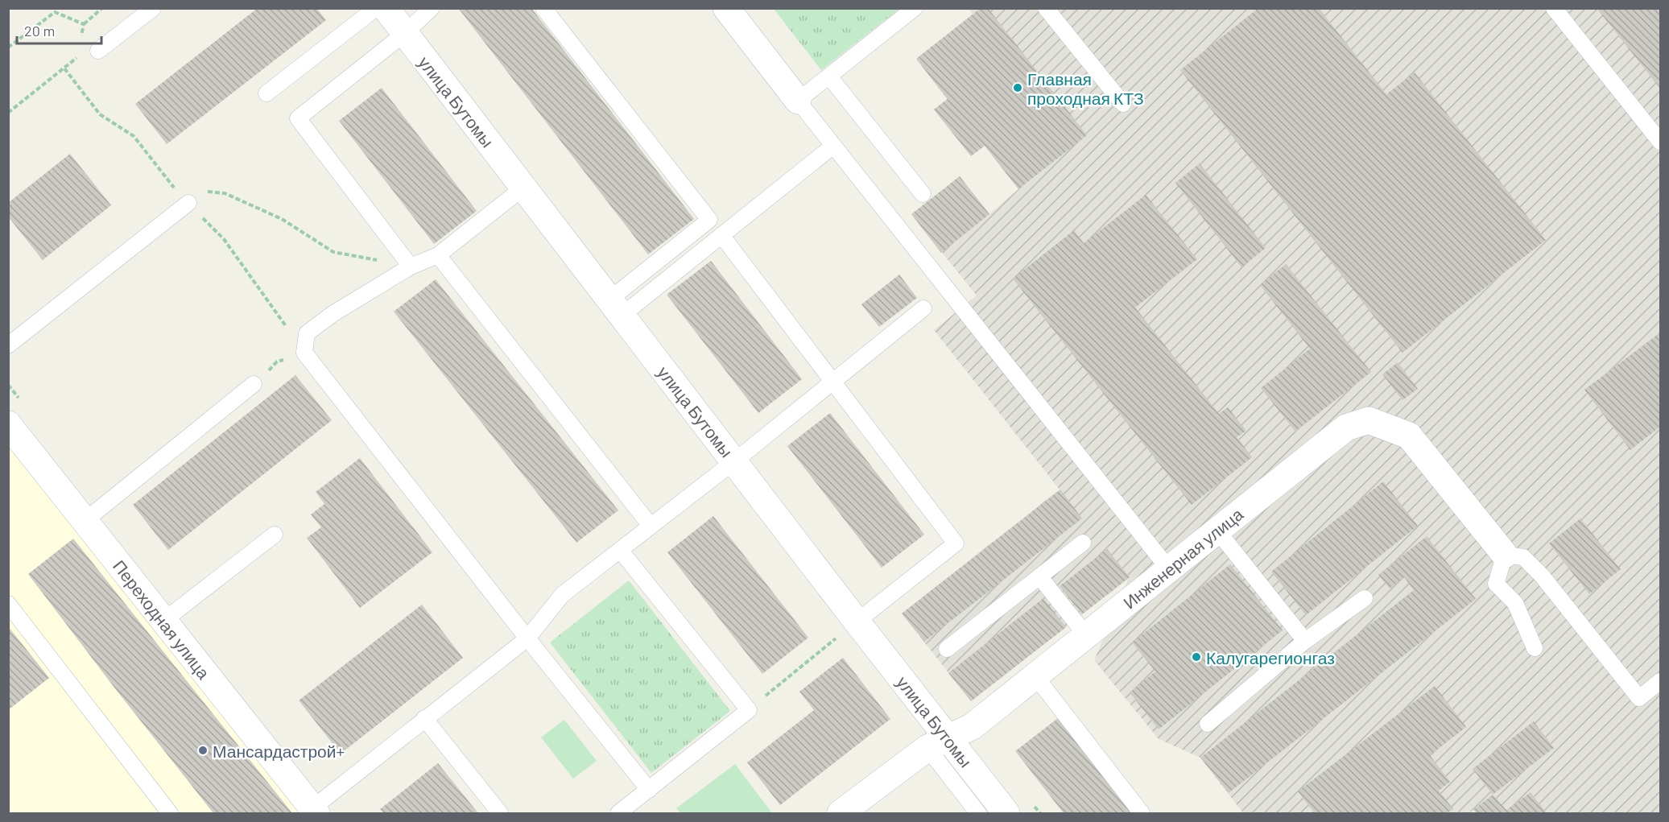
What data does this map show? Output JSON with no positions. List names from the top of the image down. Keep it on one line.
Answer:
{"streets":{"street":["улица Бутомы","Инженерная улица","Переходная улица"]},"crossings":[["улица Бутомы","Инженерная улица"]],"places":["Главная проходная КТЗ","Калугарегионгаз","Мансардастрой+"],"scale_bar":"20 m"}
